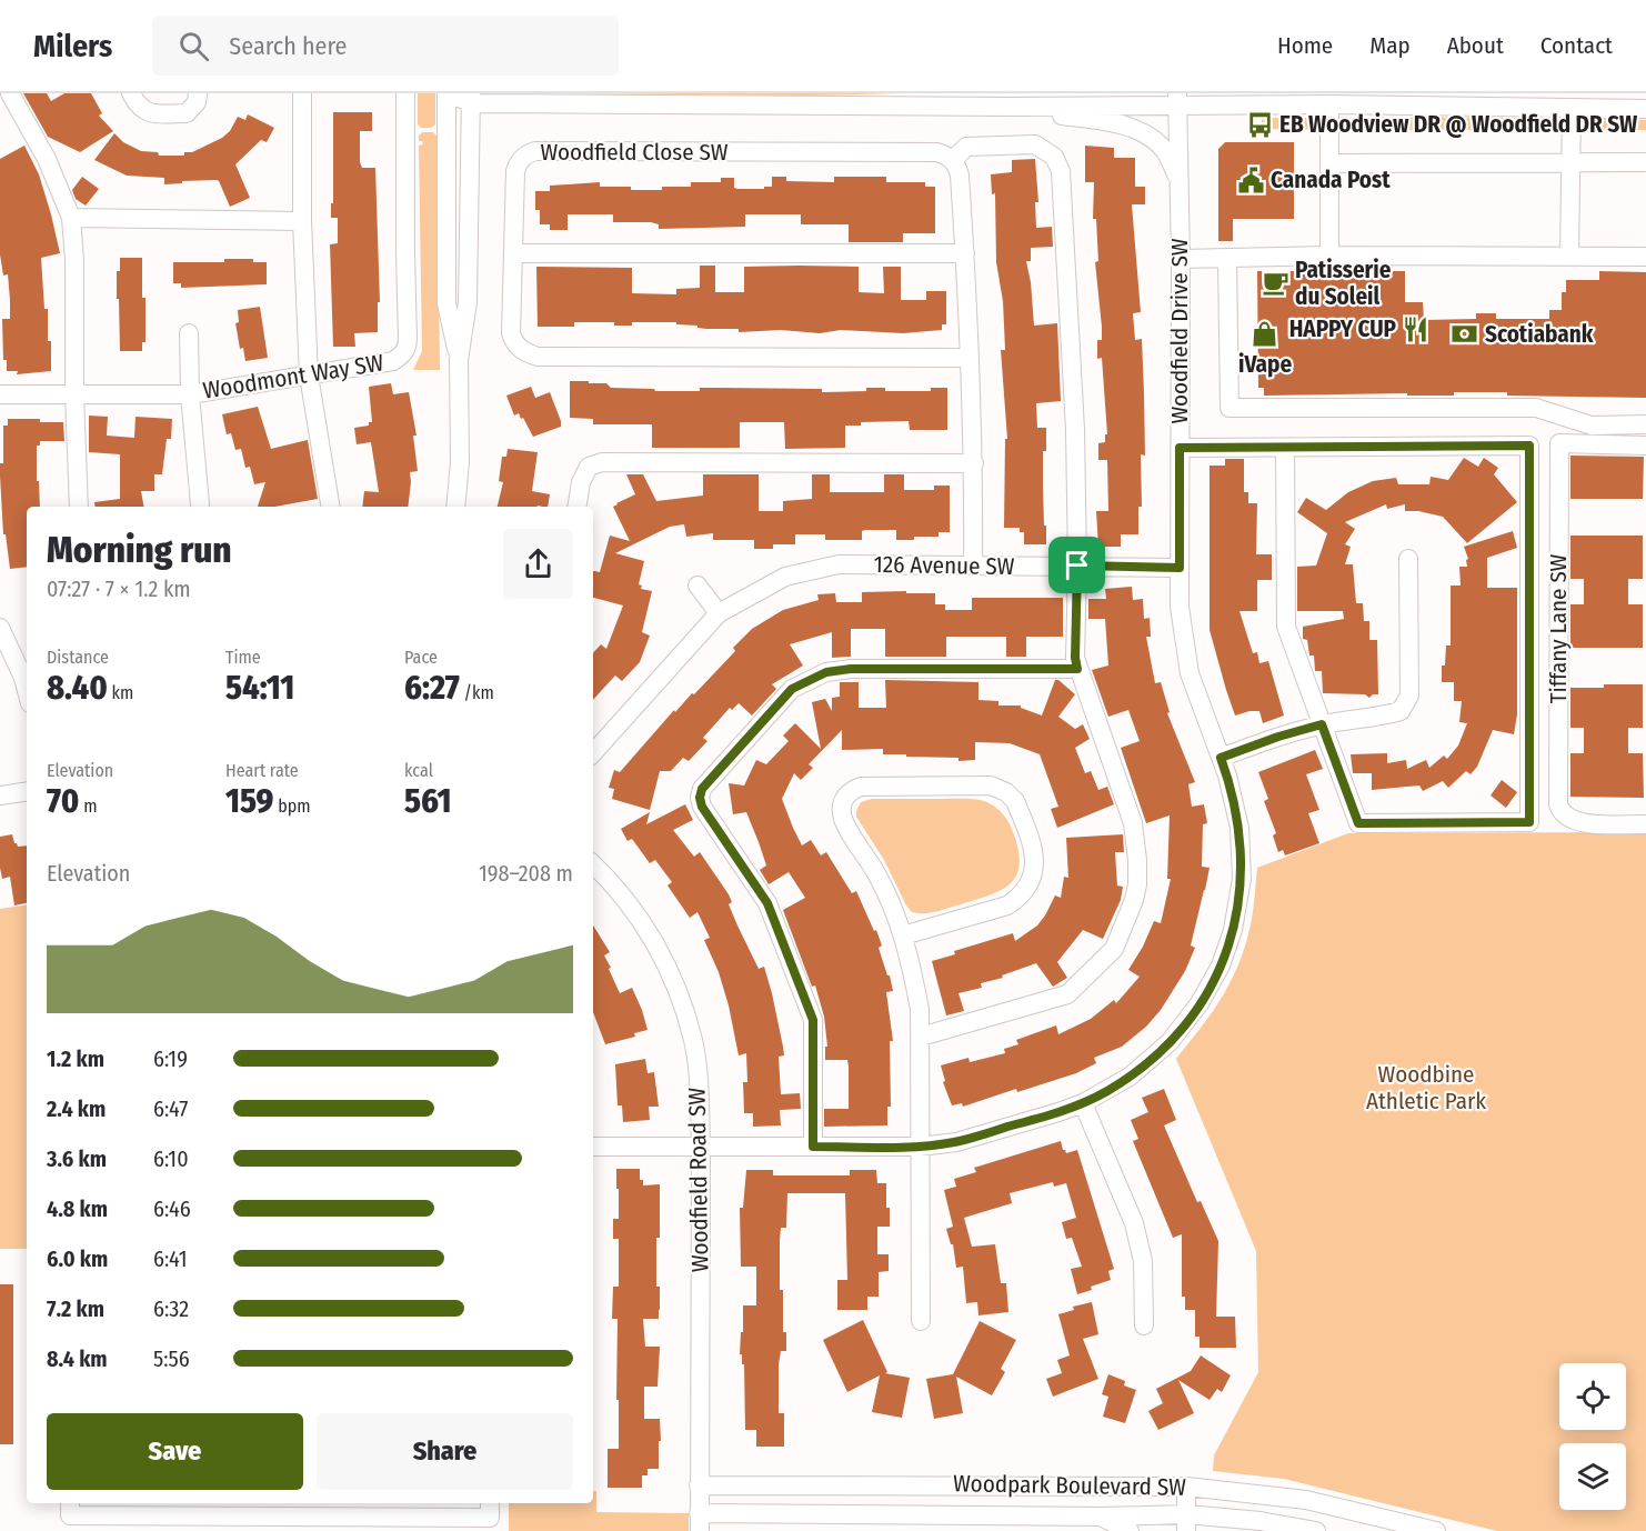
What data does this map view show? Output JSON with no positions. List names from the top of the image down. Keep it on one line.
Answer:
{"streets":{"street":["Woodfield Close SW","Woodfield Drive SW","Woodmont Way SW","126 Avenue SW","Tiffany Lane SW","Woodfield Road SW","Woodpark Boulevard SW"]},"crossings":[["Woodfield Drive SW","126 Avenue SW"],["Woodfield Drive SW","Woodfield Road SW"],["Woodfield Road SW","Woodpark Boulevard SW"]],"parks":["Woodbine Athletic Park"],"places":{"bus stop":["EB Woodview DR @ Woodfield DR SW"],"public building":["Canada Post"],"cafe":["Patisserie du Soleil"],"restaurant":["HAPPY CUP"],"shop":["iVape"],"bank":["Scotiabank"]},"page":{"header":"Milers","search":"Search here","nav":["Home","Map","About","Contact"],"heading":["Morning run","07:27 · 7 × 1.2 km"],"stats":[["Distance","8.40 km"],["Time","54:11"],["Pace","6:27 /km"],["Elevation","70 m"],["Heart rate","159 bpm"],["kcal","561"]],"chart":["Elevation","198–208 m"],"list":[{"name":"1.2 km","note":"6:19"},{"name":"2.4 km","note":"6:47"},{"name":"3.6 km","note":"6:10"},{"name":"4.8 km","note":"6:46"},{"name":"6.0 km","note":"6:41"},{"name":"7.2 km","note":"6:32"},{"name":"8.4 km","note":"5:56"}],"buttons":["Save","Share"]}}
